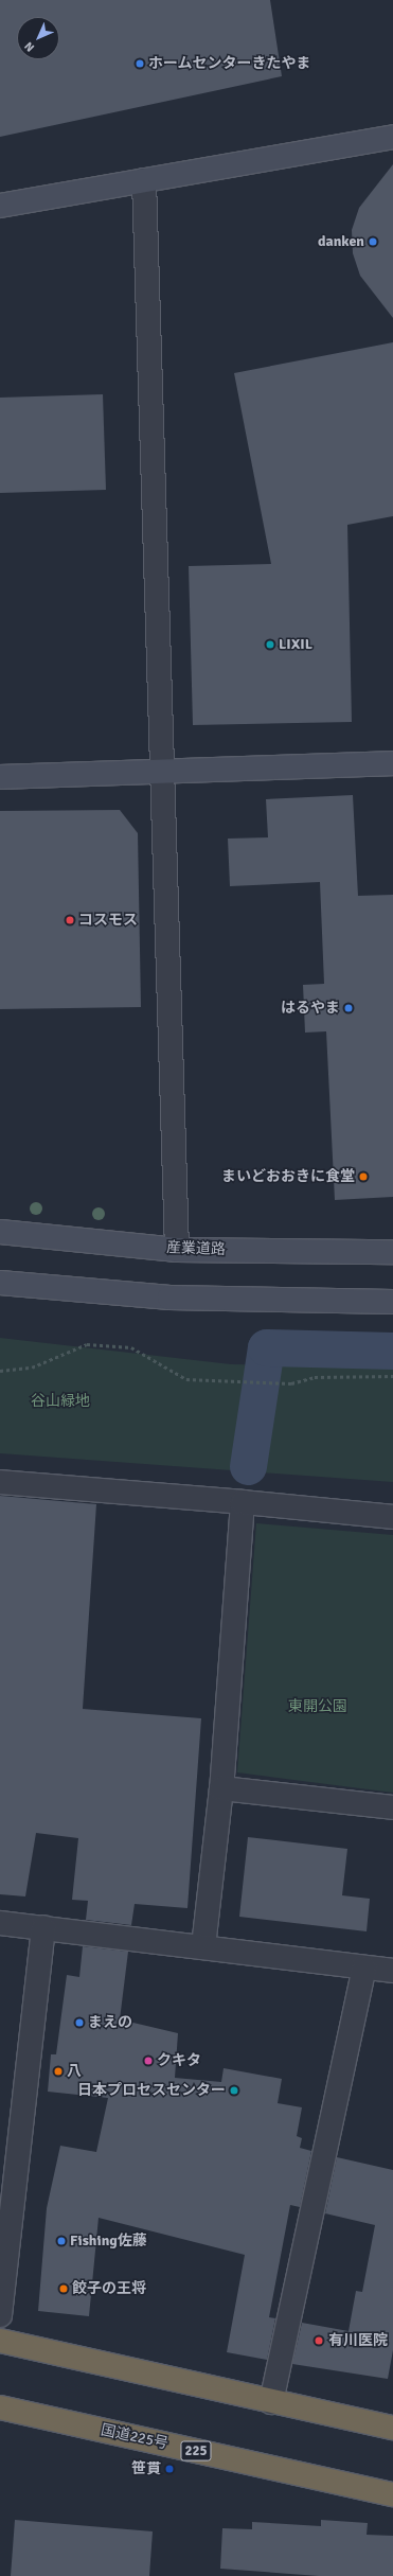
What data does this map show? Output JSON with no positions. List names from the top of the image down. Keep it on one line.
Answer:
{"streets":{"highway":["国道225号","225"],"street":["産業道路"]},"parks":["谷山緑地","東開公園"],"places":["ホームセンターきたやま","danken","LIXIL","コスモス","はるやま","まいどおおきに食堂","まえの","クキタ","八","日本プロセスセンター","Fishing佐藤","餃子の王将","有川医院","笹貫"],"north":"bottom left"}
